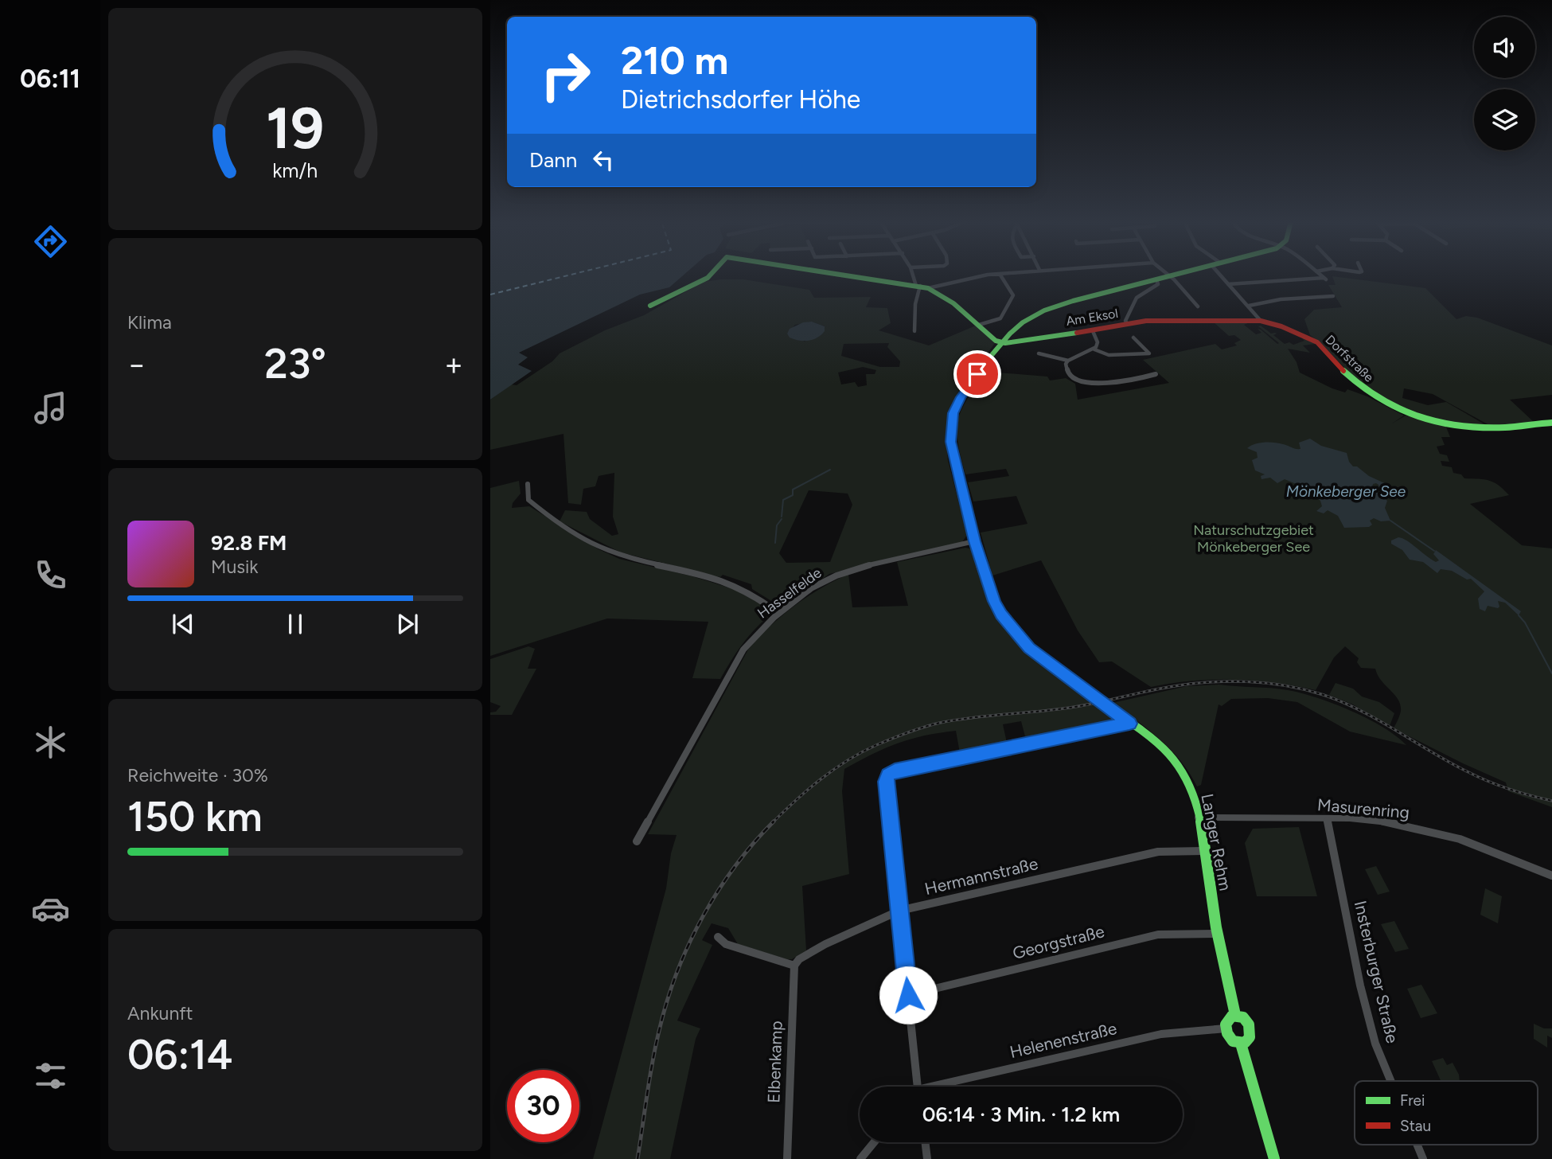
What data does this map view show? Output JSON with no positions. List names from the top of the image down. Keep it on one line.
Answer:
{"streets":{"street":["Am Eksol","Dorfstraße","Hasselfelde","Masurenring","Langer Rehm","Hermannstraße","Georgstraße","Insterburger Straße","Helenenstraße","Elbenkamp"]},"crossings":[["Am Eksol","Dorfstraße"],["Am Eksol","Langer Rehm"],["Hasselfelde","Langer Rehm"],["Masurenring","Langer Rehm"],["Masurenring","Insterburger Straße"],["Langer Rehm","Hermannstraße"],["Langer Rehm","Georgstraße"],["Langer Rehm","Helenenstraße"],["Hermannstraße","Elbenkamp"]],"water":["Mönkeberger See"],"parks":["Naturschutzgebiet Mönkeberger See"],"legend":["Frei","Stau"],"page":{"tabs":"06:11","turn":["210 m","Dietrichsdorfer Höhe"],"then":"Dann","tile":["Klima",["Reichweite · 30%","150 km"],["Ankunft","06:14"]],"heat":["−","23°","+"],"song":["92.8 FM","Musik"],"limit":"30","trip":"06:14 · 3 Min. · 1.2 km","gauge":["19","km/h"]}}
